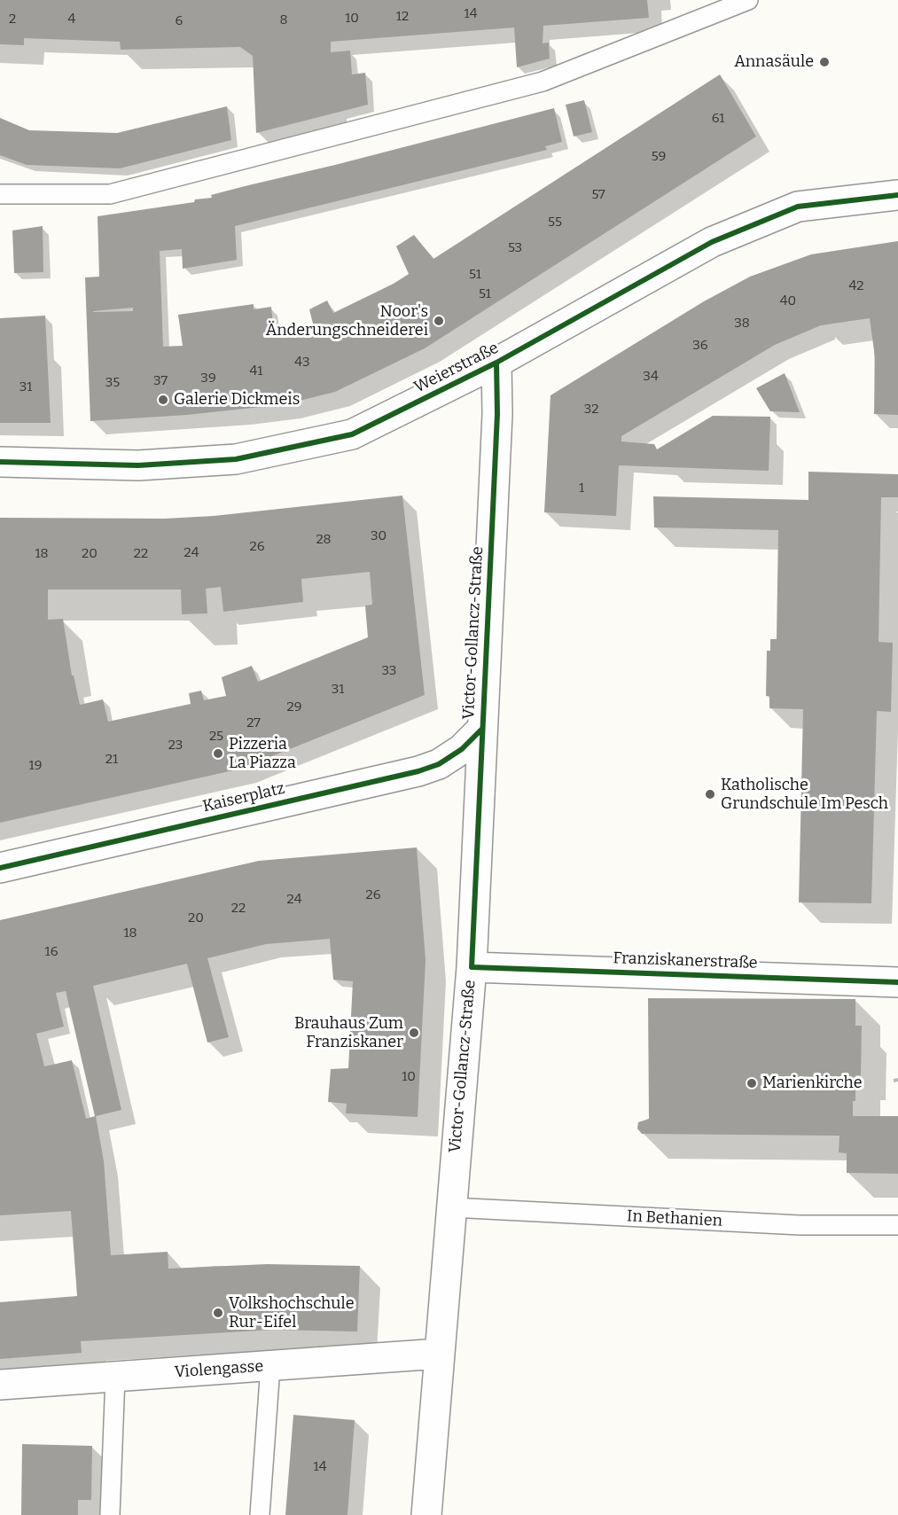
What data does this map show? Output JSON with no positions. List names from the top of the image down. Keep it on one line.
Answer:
{"streets":{"street":["Weierstraße","Victor-Gollancz-Straße","Kaiserplatz","Franziskanerstraße","Violengasse"],"lane":["In Bethanien"]},"crossings":[["Weierstraße","Victor-Gollancz-Straße"],["Victor-Gollancz-Straße","Kaiserplatz"],["Victor-Gollancz-Straße","Franziskanerstraße"],["Victor-Gollancz-Straße","In Bethanien"],["Victor-Gollancz-Straße","Violengasse"]],"places":["Annasäule","Noor's Änderungschneiderei","Galerie Dickmeis","Pizzeria La Piazza","Katholische Grundschule Im Pesch","Brauhaus Zum Franziskaner","Marienkirche","Volkshochschule Rur-Eifel"],"house_numbers":["14","12","10","2","4","8","6","61","59","57","55","53","51","42","51","40","38","36","43","41","34","39","37","35","31","32","1","30","28","26","24","18","20","22","33","31","29","27","25","23","21","19","26","24","22","20","18","16","10","14"]}
